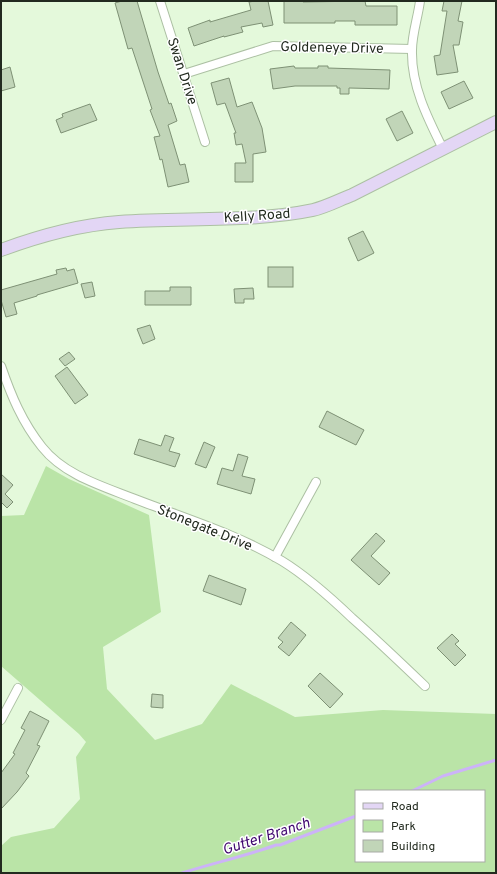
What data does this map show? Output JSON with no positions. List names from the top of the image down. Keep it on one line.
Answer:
{"streets":{"street":["Goldeneye Drive","Swan Drive","Kelly Road","Stonegate Drive"]},"crossings":[["Goldeneye Drive","Swan Drive"]],"water":["Gutter Branch"],"legend":["Road","Park","Building"]}
